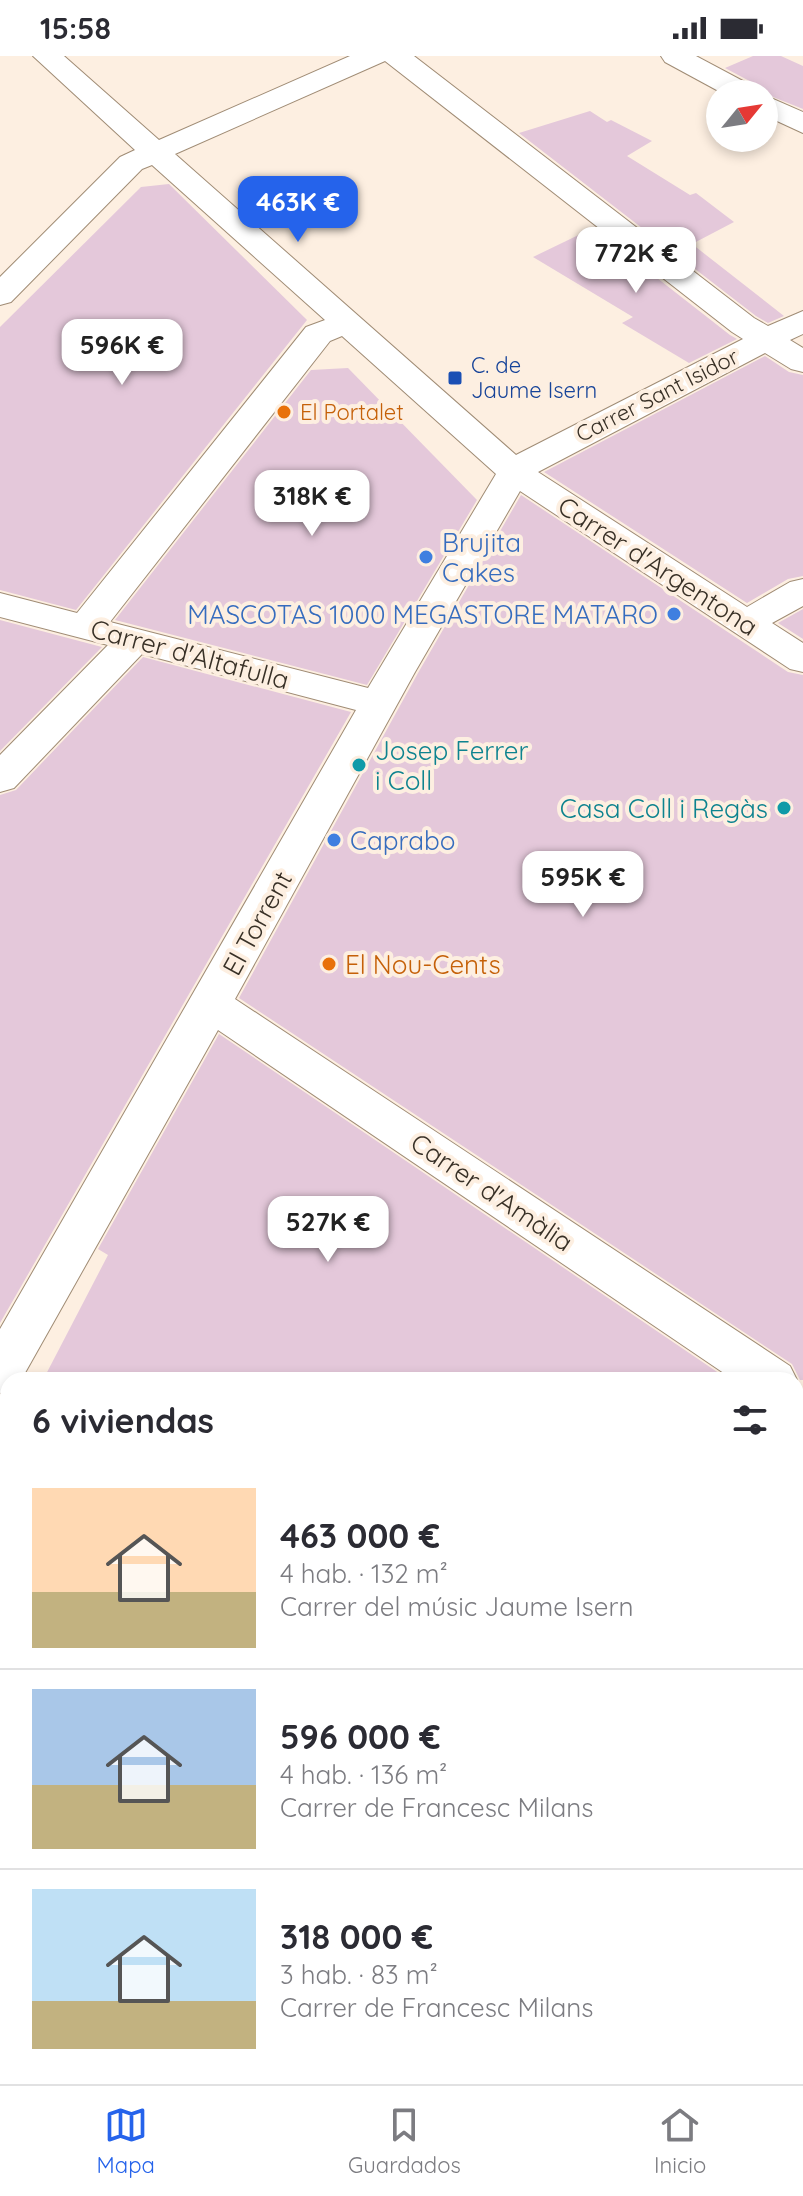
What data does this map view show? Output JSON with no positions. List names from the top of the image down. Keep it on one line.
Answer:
{"streets":{"street":["Carrer Sant Isidor","Carrer d'Argentona","Carrer d'Altafulla","El Torrent","Carrer d'Amàlia"]},"crossings":[["Carrer Sant Isidor","Carrer d'Argentona"],["Carrer Sant Isidor","El Torrent"],["Carrer d'Argentona","El Torrent"],["Carrer d'Altafulla","El Torrent"],["El Torrent","Carrer d'Amàlia"]],"places":{"transit":["C. de Jaume Isern"],"other":["El Portalet","Brujita Cakes","MASCOTAS 1000 MEGASTORE MATARO","Josep Ferrer i Coll","Casa Coll i Regàs","Caprabo","El Nou-Cents"]},"north":"top right","page":{"status":"15:58","price":["463K €","772K €","596K €","318K €","595K €","527K €"],"heading":"6 viviendas","list":[{"name":"463 000 €","note":"4 hab. · 132 m² · Carrer del músic Jaume Isern"},{"name":"596 000 €","note":"4 hab. · 136 m² · Carrer de Francesc Milans"},{"name":"318 000 €","note":"3 hab. · 83 m² · Carrer de Francesc Milans"}],"tabs":["Mapa","Guardados","Inicio"]}}
